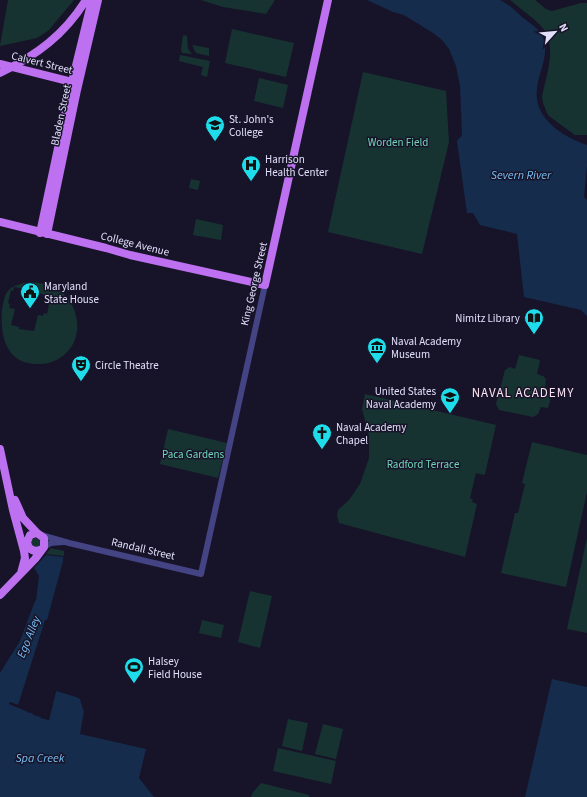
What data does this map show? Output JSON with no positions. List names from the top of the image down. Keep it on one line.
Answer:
{"streets":{"main road":["Calvert Street","Bladen Street","College Avenue","King George Street"],"street":["Randall Street"]},"crossings":[["Calvert Street","Bladen Street"],["Bladen Street","College Avenue"],["College Avenue","King George Street"],["King George Street","Randall Street"]],"districts":["NAVAL ACADEMY"],"water":["Severn River","Ego Alley","Spa Creek"],"parks":["Worden Field","Paca Gardens","Radford Terrace"],"places":{"school or university":["St. John's College","United States Naval Academy"],"hospital":["Harrison Health Center"],"public building":["Maryland State House"],"library":["Nimitz Library"],"museum":["Naval Academy Museum"],"theatre":["Circle Theatre"],"church":["Naval Academy Chapel"],"sports":["Halsey Field House"]},"north":"top right"}
